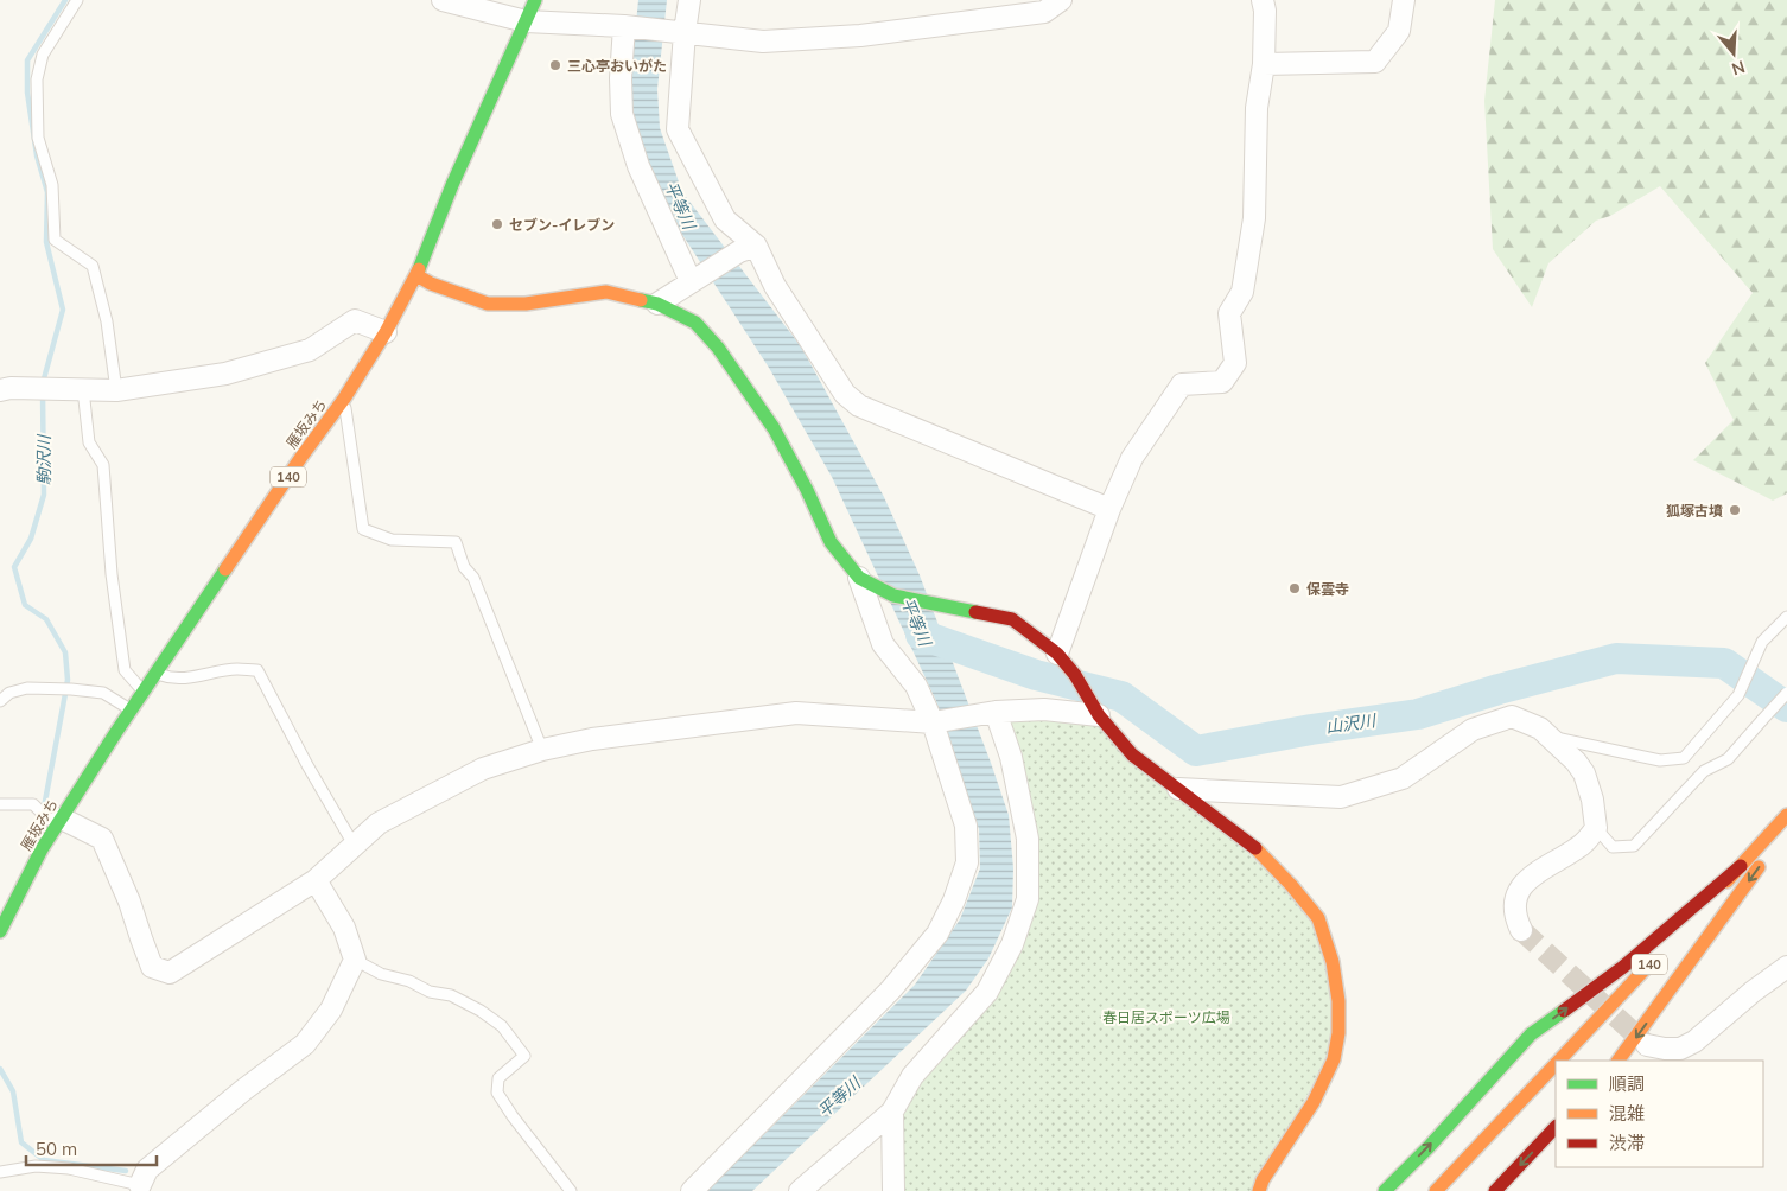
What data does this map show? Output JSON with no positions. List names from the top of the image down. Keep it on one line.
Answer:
{"streets":{"main road":["雁坂みち","140"]},"water":["平等川","駒沢川","山沢川"],"parks":["春日居スポーツ広場"],"places":["三心亭おいがた","セブン-イレブン","狐塚古墳","保雲寺"],"legend":["順調","混雑","渋滞"],"scale_bar":"50 m","north":"bottom"}
